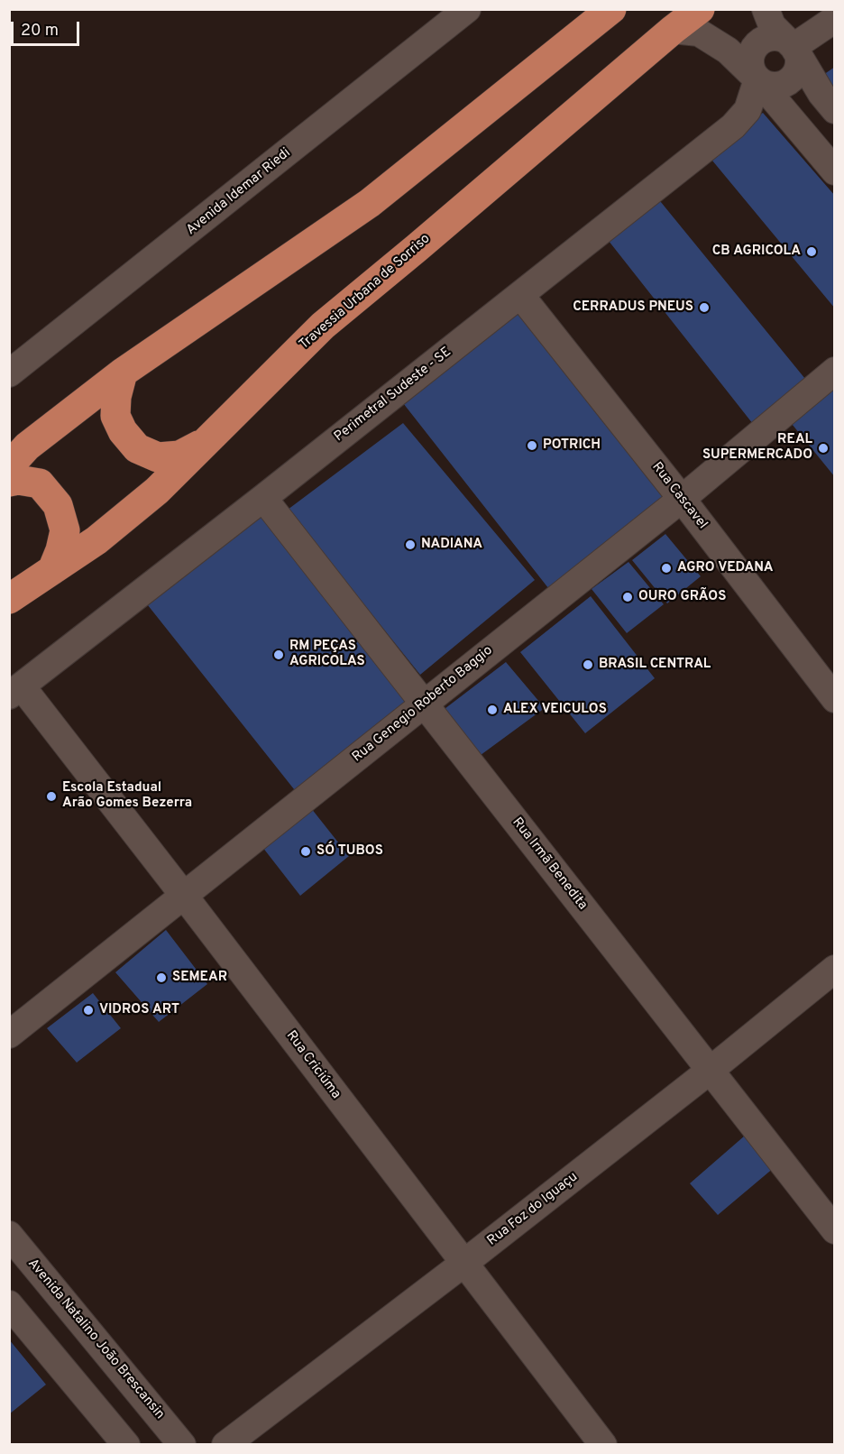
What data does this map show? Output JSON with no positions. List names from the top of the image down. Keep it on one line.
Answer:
{"streets":{"highway":["Travessia Urbana de Sorriso"],"street":["Avenida Idemar Riedi","Perimetral Sudeste - SE","Rua Cascavel","Rua Genegio Roberto Baggio","Rua Irmã Benedita","Rua Criciúma","Rua Foz do Iguaçu","Avenida Natalino João Brescansin"]},"crossings":[["Perimetral Sudeste - SE","Rua Cascavel"],["Perimetral Sudeste - SE","Rua Irmã Benedita"],["Perimetral Sudeste - SE","Rua Criciúma"],["Rua Cascavel","Rua Genegio Roberto Baggio"],["Rua Genegio Roberto Baggio","Rua Irmã Benedita"],["Rua Genegio Roberto Baggio","Rua Criciúma"],["Rua Irmã Benedita","Rua Foz do Iguaçu"],["Rua Criciúma","Rua Foz do Iguaçu"]],"places":["CB AGRICOLA","CERRADUS PNEUS","POTRICH","REAL SUPERMERCADO","NADIANA","AGRO VEDANA","OURO GRÃOS","RM PEÇAS AGRICOLAS","BRASIL CENTRAL","ALEX VEICULOS","Escola Estadual Arão Gomes Bezerra","SÓ TUBOS","SEMEAR","VIDROS ART"],"scale_bar":"20 m"}
